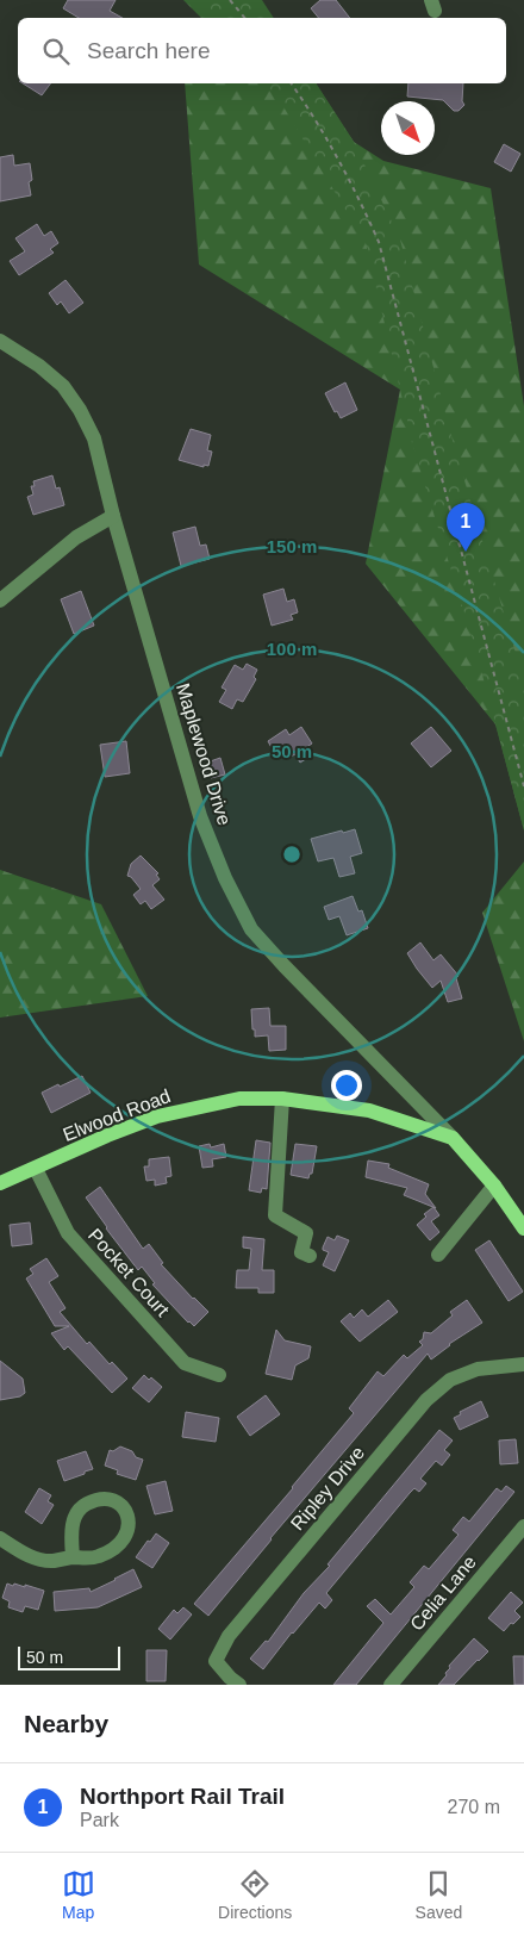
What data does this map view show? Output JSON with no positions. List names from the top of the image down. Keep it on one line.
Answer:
{"streets":{"main road":["Elwood Road"],"street":["Maplewood Drive","Pocket Court","Ripley Drive","Celia Lane"]},"crossings":[["Maplewood Drive","Elwood Road"],["Elwood Road","Pocket Court"]],"scale_bar":"50 m","north":"bottom right","page":{"search":"Search here","pins":"1","scale":"50 m","heading":"Nearby","list":[{"mark":"1","name":"Northport Rail Trail","note":"Park","value":"270 m"}],"nav":["Map","Directions","Saved"]},"rings":["150 m","100 m","50 m"]}
